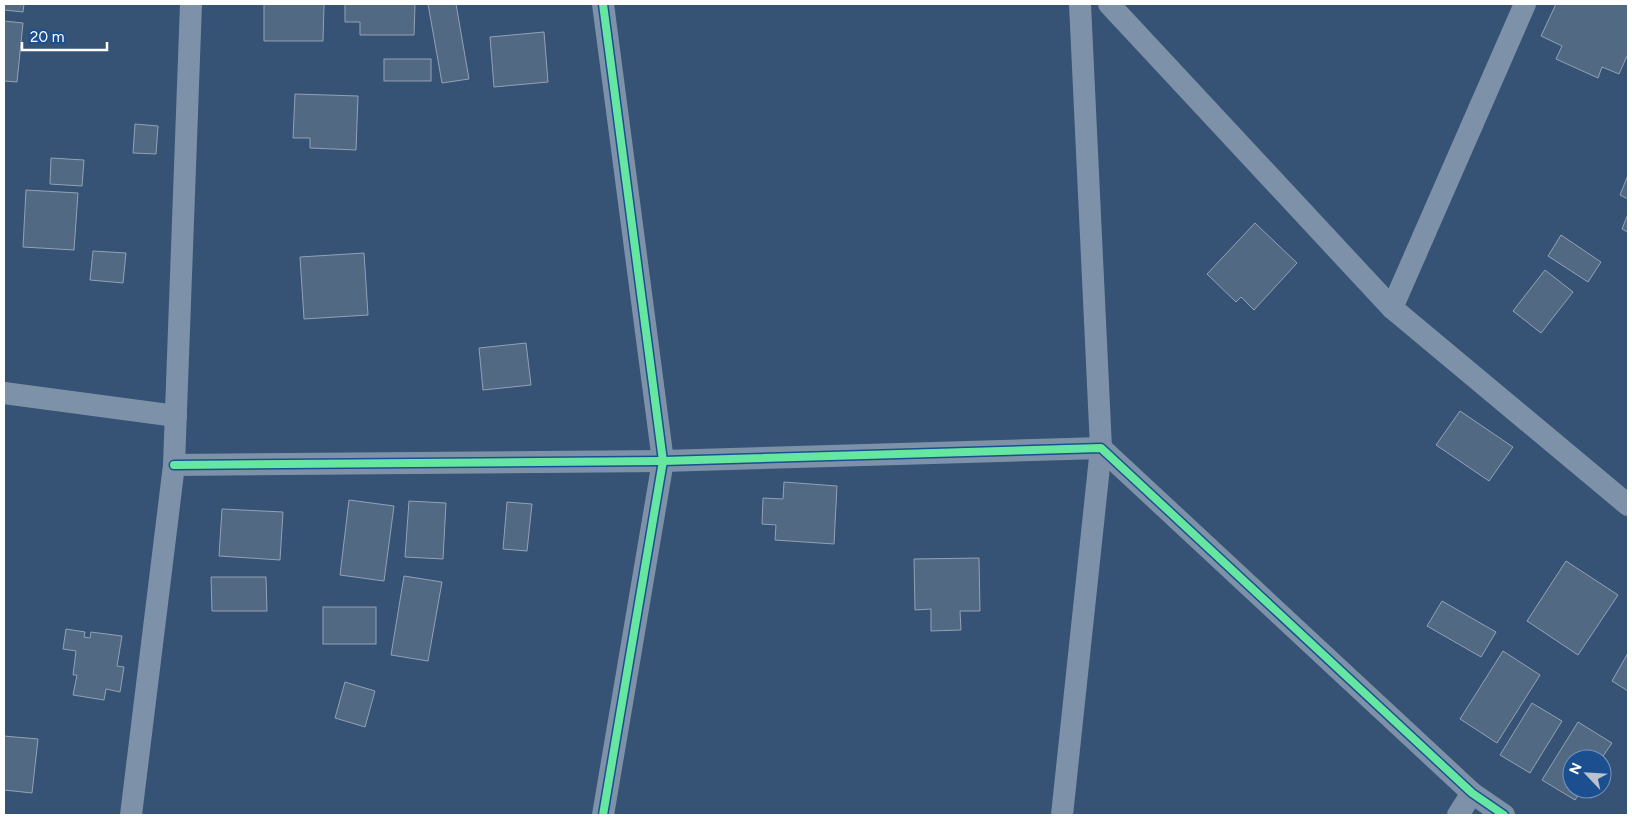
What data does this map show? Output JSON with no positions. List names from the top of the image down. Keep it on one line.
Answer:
{"scale_bar":"20 m","north":"top left"}
